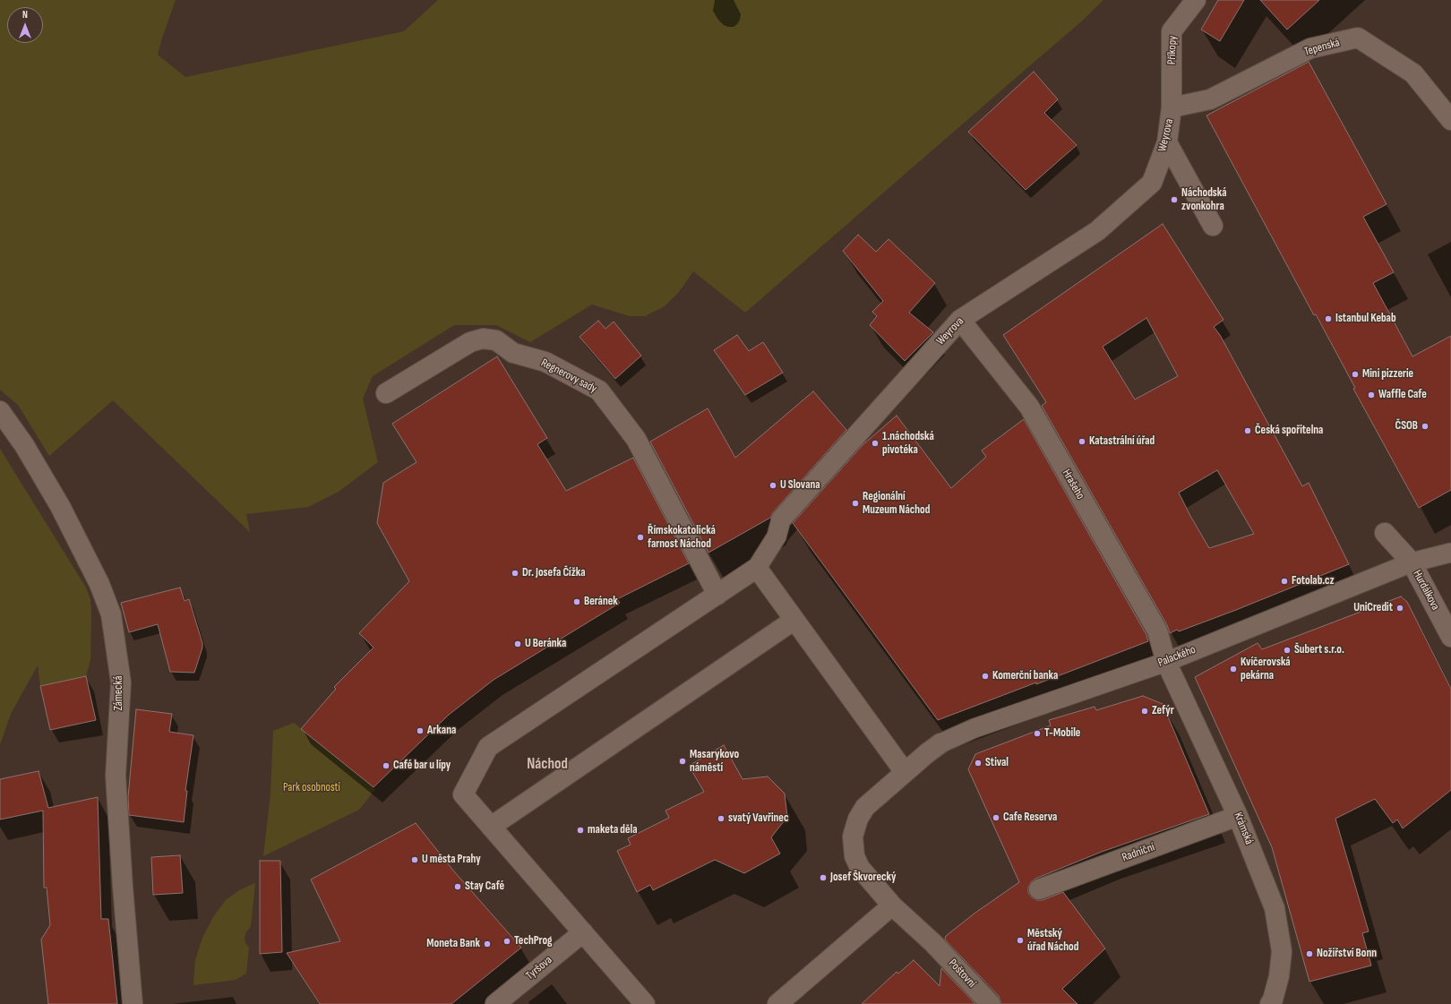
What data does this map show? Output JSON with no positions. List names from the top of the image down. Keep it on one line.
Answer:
{"streets":{"street":["Tepenská","Příkopy","Weyrova","Regnerovy sady","Hrašeho","Hurdálkova","Palackého","Zámecká","Krámská","Radniční","Tyršova","Poštovní"]},"crossings":[["Tepenská","Příkopy"],["Tepenská","Weyrova"],["Příkopy","Weyrova"],["Weyrova","Hrašeho"],["Hrašeho","Palackého"],["Hrašeho","Krámská"],["Hurdálkova","Palackého"],["Palackého","Krámská"],["Krámská","Radniční"]],"districts":["Náchod"],"parks":["Park osobností"],"places":["Náchodská zvonkohra","Istanbul Kebab","Mini pizzerie","Waffle Cafe","ČSOB","Česká spořitelna","Katastrální úřad","1.náchodská pivotéka","U Slovana","Regionální Muzeum Náchod","Římskokatolická farnost Náchod","Dr. Josefa Čížka","Fotolab.cz","Beránek","UniCredit","U Beránka","Šubert s.r.o.","Kvíčerovská pekárna","Komerční banka","Zefýr","Arkana","T-Mobile","Masarykovo náměstí","Stival","Café bar u lípy","Cafe Reserva","svatý Vavřinec","maketa děla","U města Prahy","Josef Škvorecký","Stay Café","Městský úřad Náchod","TechProg","Moneta Bank","Nožířství Bonn"],"north":"top"}
